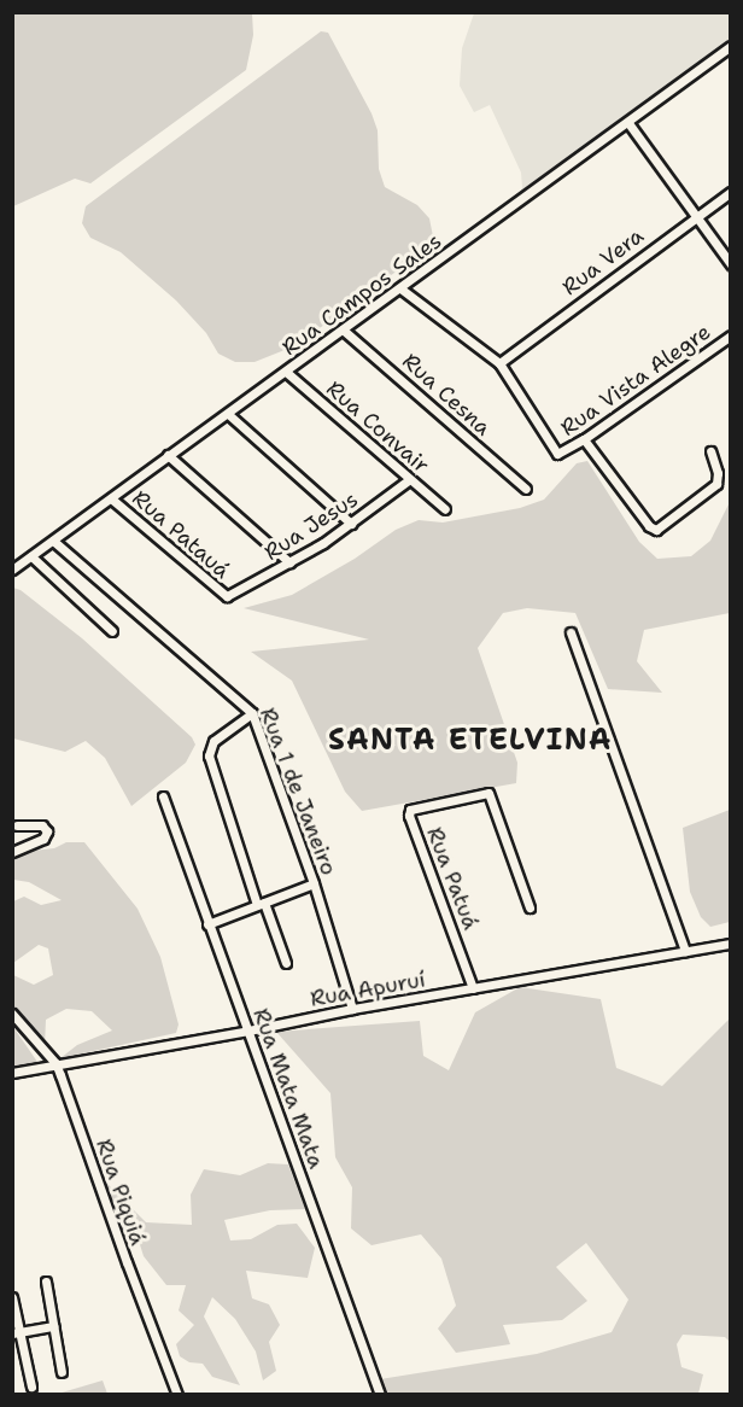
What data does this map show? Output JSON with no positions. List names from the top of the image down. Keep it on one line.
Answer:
{"streets":{"street":["Rua Vera","Rua Campos Sales","Rua Vista Alegre","Rua Cesna","Rua Convair","Rua Jesus","Rua Patauá","Rua 1 de Janeiro","Rua Patuá","Rua Apuruí","Rua Mata Mata","Rua Piquiá"]},"crossings":[["Rua Vera","Rua Vista Alegre"],["Rua Campos Sales","Rua Cesna"],["Rua Campos Sales","Rua Convair"],["Rua Campos Sales","Rua Patauá"],["Rua Campos Sales","Rua 1 de Janeiro"],["Rua Convair","Rua Jesus"],["Rua Jesus","Rua Patauá"],["Rua 1 de Janeiro","Rua Apuruí"],["Rua Patuá","Rua Apuruí"],["Rua Apuruí","Rua Mata Mata"],["Rua Apuruí","Rua Piquiá"]],"districts":["SANTA ETELVINA"]}
